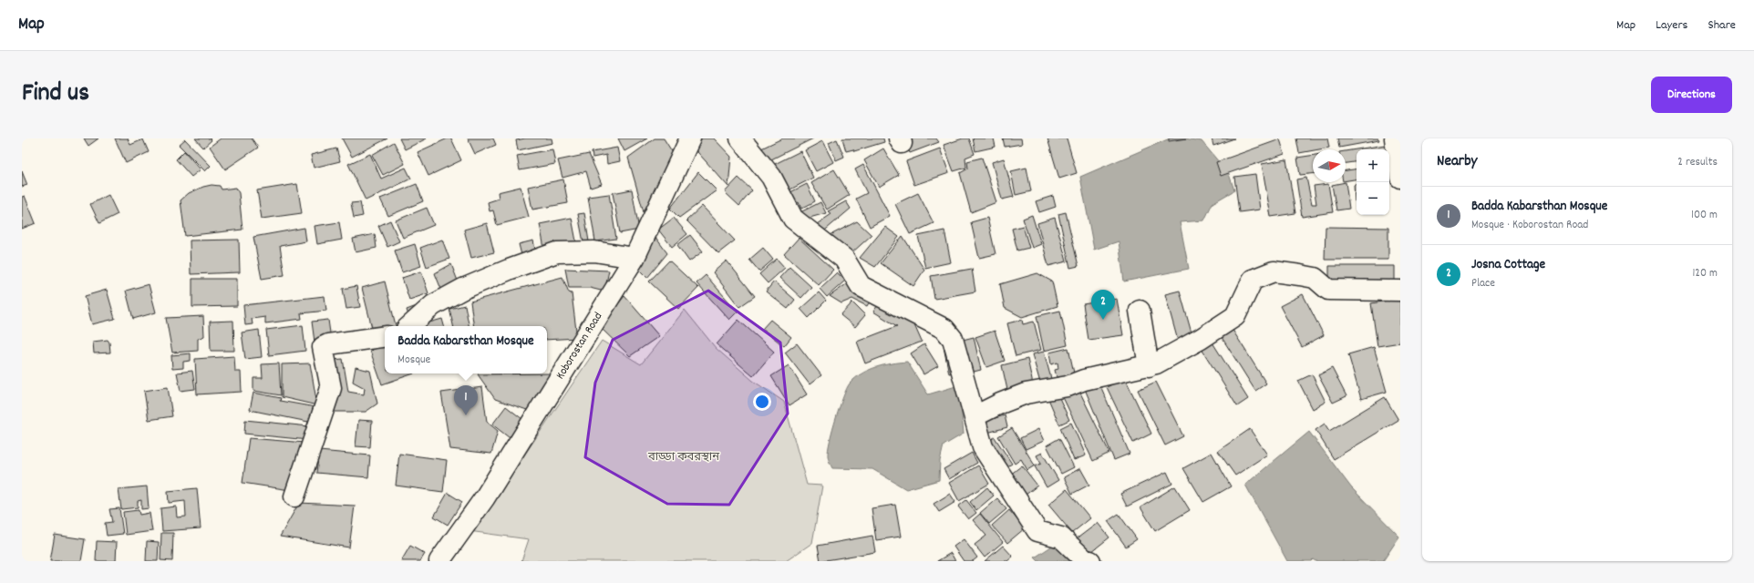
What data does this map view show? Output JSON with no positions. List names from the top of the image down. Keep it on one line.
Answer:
{"streets":{"street":["Koborostan Road"]},"parks":["বাড্ডা কবরস্থান"],"north":"right","page":{"header":"Map","nav":["Map","Layers","Share"],"title":"Find us","buttons":"Directions","heading":["Nearby","2 results"],"map_buttons":["+","−"],"list":[{"mark":"1","name":"Badda Kabarsthan Mosque","note":"Mosque · Koborostan Road","value":"100 m"},{"mark":"2","name":"Josna Cottage","note":"Place","value":"120 m"}],"pins":["2","1"],"popup":["Badda Kabarsthan Mosque","Mosque"]}}
